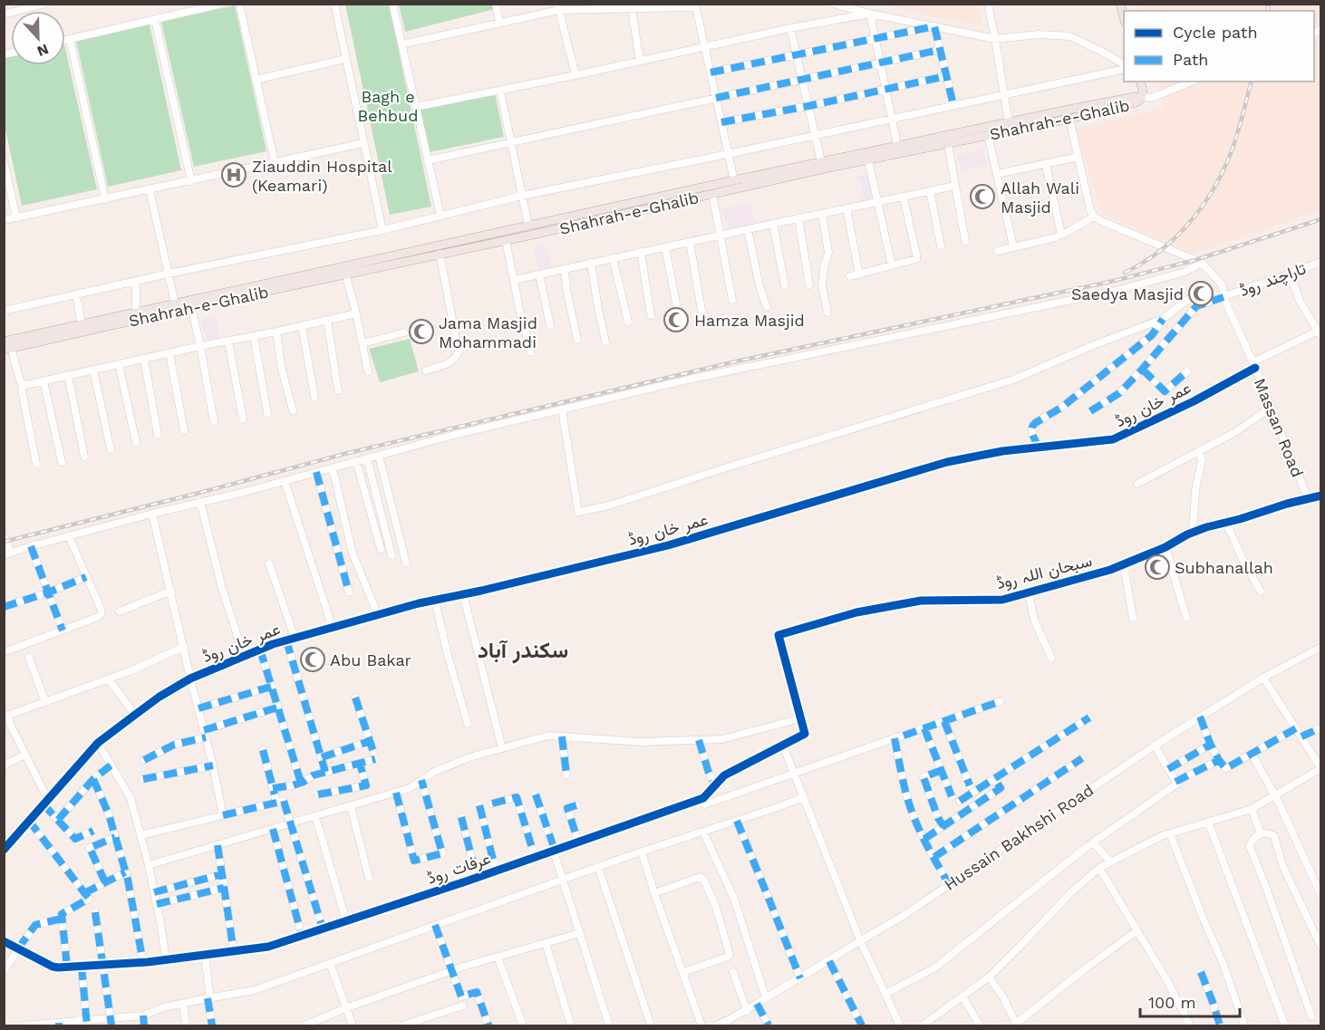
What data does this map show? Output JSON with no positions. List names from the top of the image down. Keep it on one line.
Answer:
{"streets":{"main road":["Shahrah-e-Ghalib"],"street":["تاراچند روڈ","عمر خان روڈ","Massan Road","سبحان اللہ روڈ","Hussain Bakhshi Road","عرفات روڈ"]},"crossings":[["تاراچند روڈ","Massan Road"],["عمر خان روڈ","Massan Road"],["Massan Road","سبحان اللہ روڈ"],["سبحان اللہ روڈ","عرفات روڈ"]],"districts":["سکندر آباد"],"parks":["Bagh e Behbud"],"places":{"hospital":["Ziauddin Hospital (Keamari)"],"mosque":["Allah Wali Masjid","Saedya Masjid","Hamza Masjid","Jama Masjid Mohammadi","Subhanallah","Abu Bakar"]},"legend":["Cycle path","Path"],"scale_bar":"100 m","north":"bottom"}
